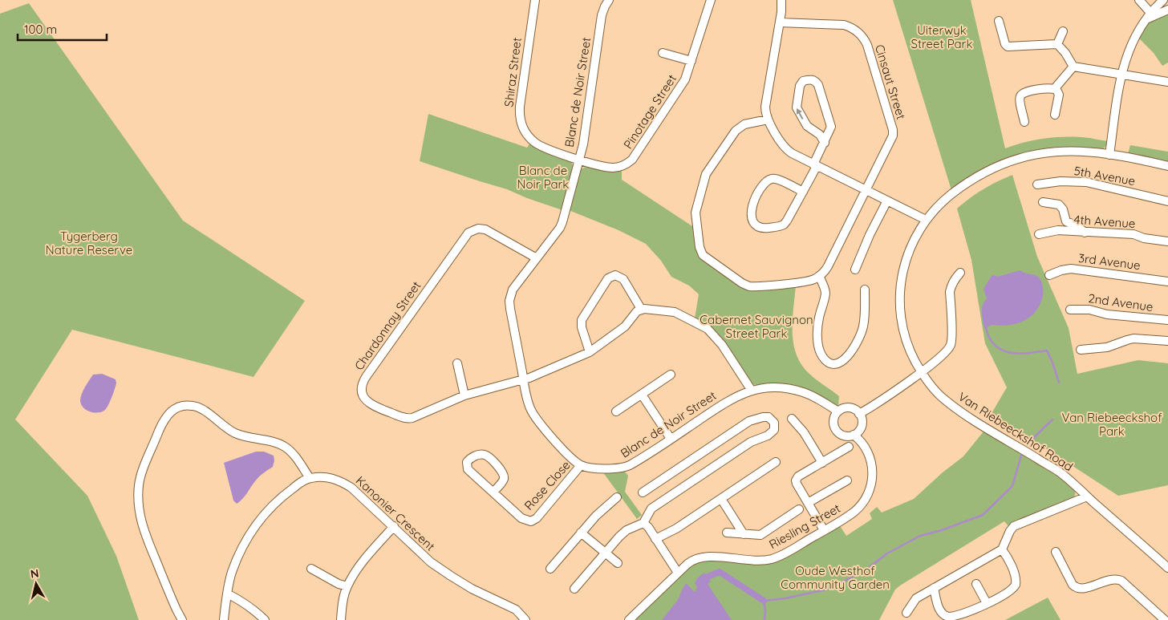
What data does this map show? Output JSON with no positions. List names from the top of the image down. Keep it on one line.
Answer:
{"streets":{"street":["Shiraz Street","Cinsaut Street","Blanc de Noir Street","Pinotage Street","5th Avenue","4th Avenue","3rd Avenue","2nd Avenue","Chardonnay Street","Van Riebeeckshof Road","Rose Close","Kanonier Crescent","Riesling Street"]},"crossings":[["Shiraz Street","Blanc de Noir Street"],["Shiraz Street","Pinotage Street"],["Blanc de Noir Street","Pinotage Street"],["Blanc de Noir Street","Chardonnay Street"],["Blanc de Noir Street","Rose Close"],["Blanc de Noir Street","Riesling Street"]],"parks":["Uiterwyk Street Park","Blanc de Noir Park","Tygerberg Nature Reserve","Cabernet Sauvignon Street Park","Van Riebeeckshof Park","Oude Westhof Community Garden"],"scale_bar":"100 m","north":"top"}
